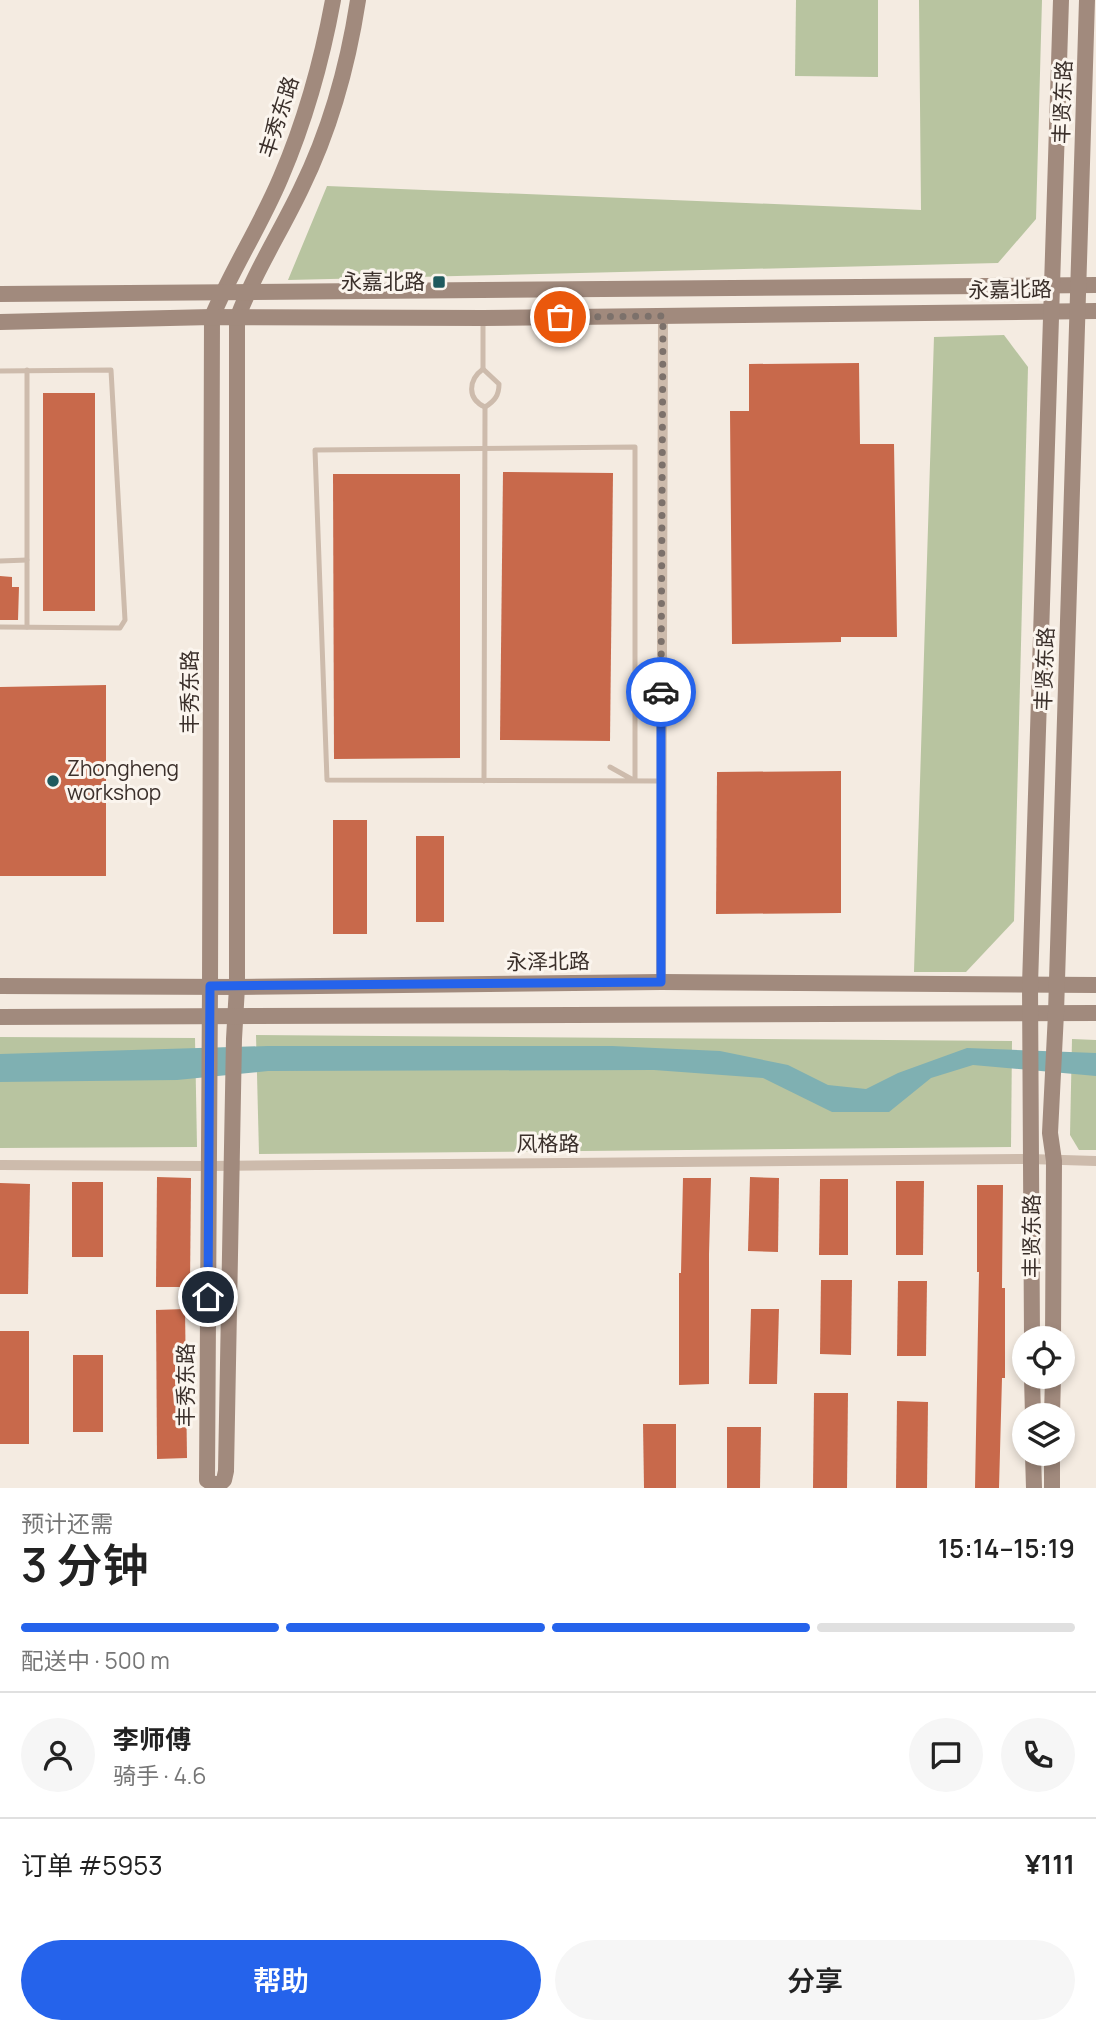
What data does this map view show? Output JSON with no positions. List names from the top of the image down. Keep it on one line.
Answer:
{"streets":{"street":["丰贤东路","丰秀东路","永嘉北路","永泽北路","风格路"]},"crossings":[["丰贤东路","永嘉北路"],["丰贤东路","永泽北路"],["丰贤东路","风格路"],["丰秀东路","永嘉北路"],["丰秀东路","永泽北路"],["丰秀东路","风格路"]],"places":{"transit":["永嘉北路"],"other":["Zhongheng workshop"]},"page":{"heading":["3 分钟","预计还需","15:14–15:19"],"panel":["李师傅","骑手 · 4.6","订单 #5953","¥111"],"bar":"配送中 · 500 m","buttons":["帮助","分享"]}}
